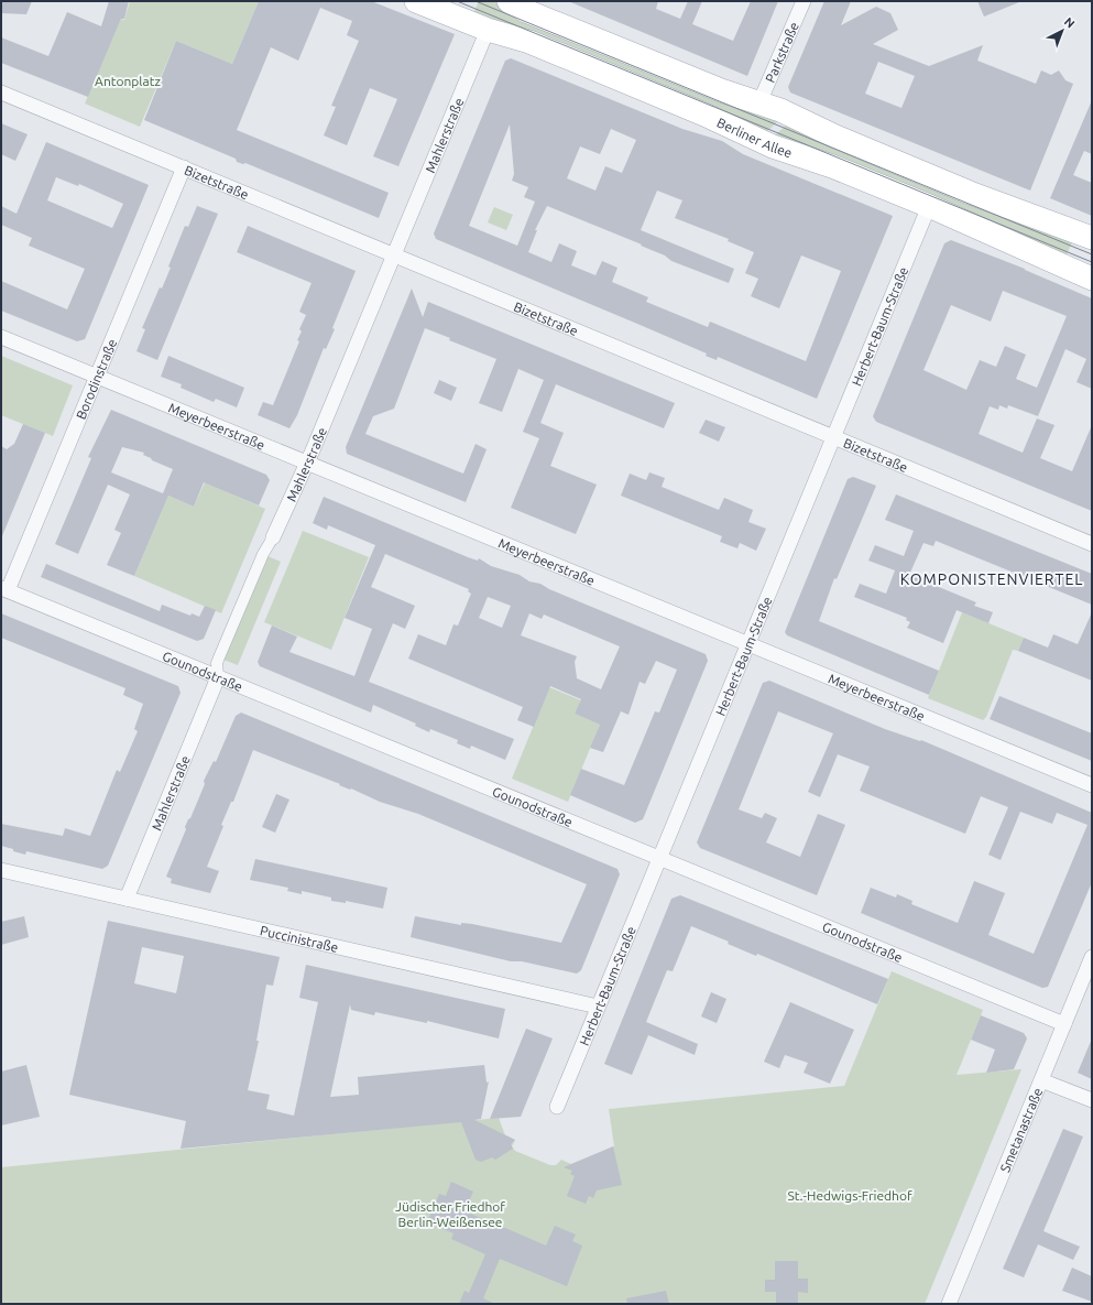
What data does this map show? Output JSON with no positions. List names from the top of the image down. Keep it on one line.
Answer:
{"streets":{"main road":["Berliner Allee"],"street":["Parkstraße","Mahlerstraße","Bizetstraße","Herbert-Baum-Straße","Borodinstraße","Meyerbeerstraße","Gounodstraße","Puccinistraße","Smetanastraße"]},"crossings":[["Mahlerstraße","Berliner Allee"],["Mahlerstraße","Bizetstraße"],["Mahlerstraße","Meyerbeerstraße"],["Mahlerstraße","Gounodstraße"],["Mahlerstraße","Puccinistraße"],["Berliner Allee","Herbert-Baum-Straße"],["Bizetstraße","Herbert-Baum-Straße"],["Bizetstraße","Borodinstraße"],["Herbert-Baum-Straße","Meyerbeerstraße"],["Herbert-Baum-Straße","Gounodstraße"],["Herbert-Baum-Straße","Puccinistraße"],["Borodinstraße","Meyerbeerstraße"],["Borodinstraße","Gounodstraße"],["Gounodstraße","Smetanastraße"]],"districts":["KOMPONISTENVIERTEL"],"parks":["Antonplatz","St.-Hedwigs-Friedhof","Jüdischer Friedhof Berlin-Weißensee"],"north":"top right"}
